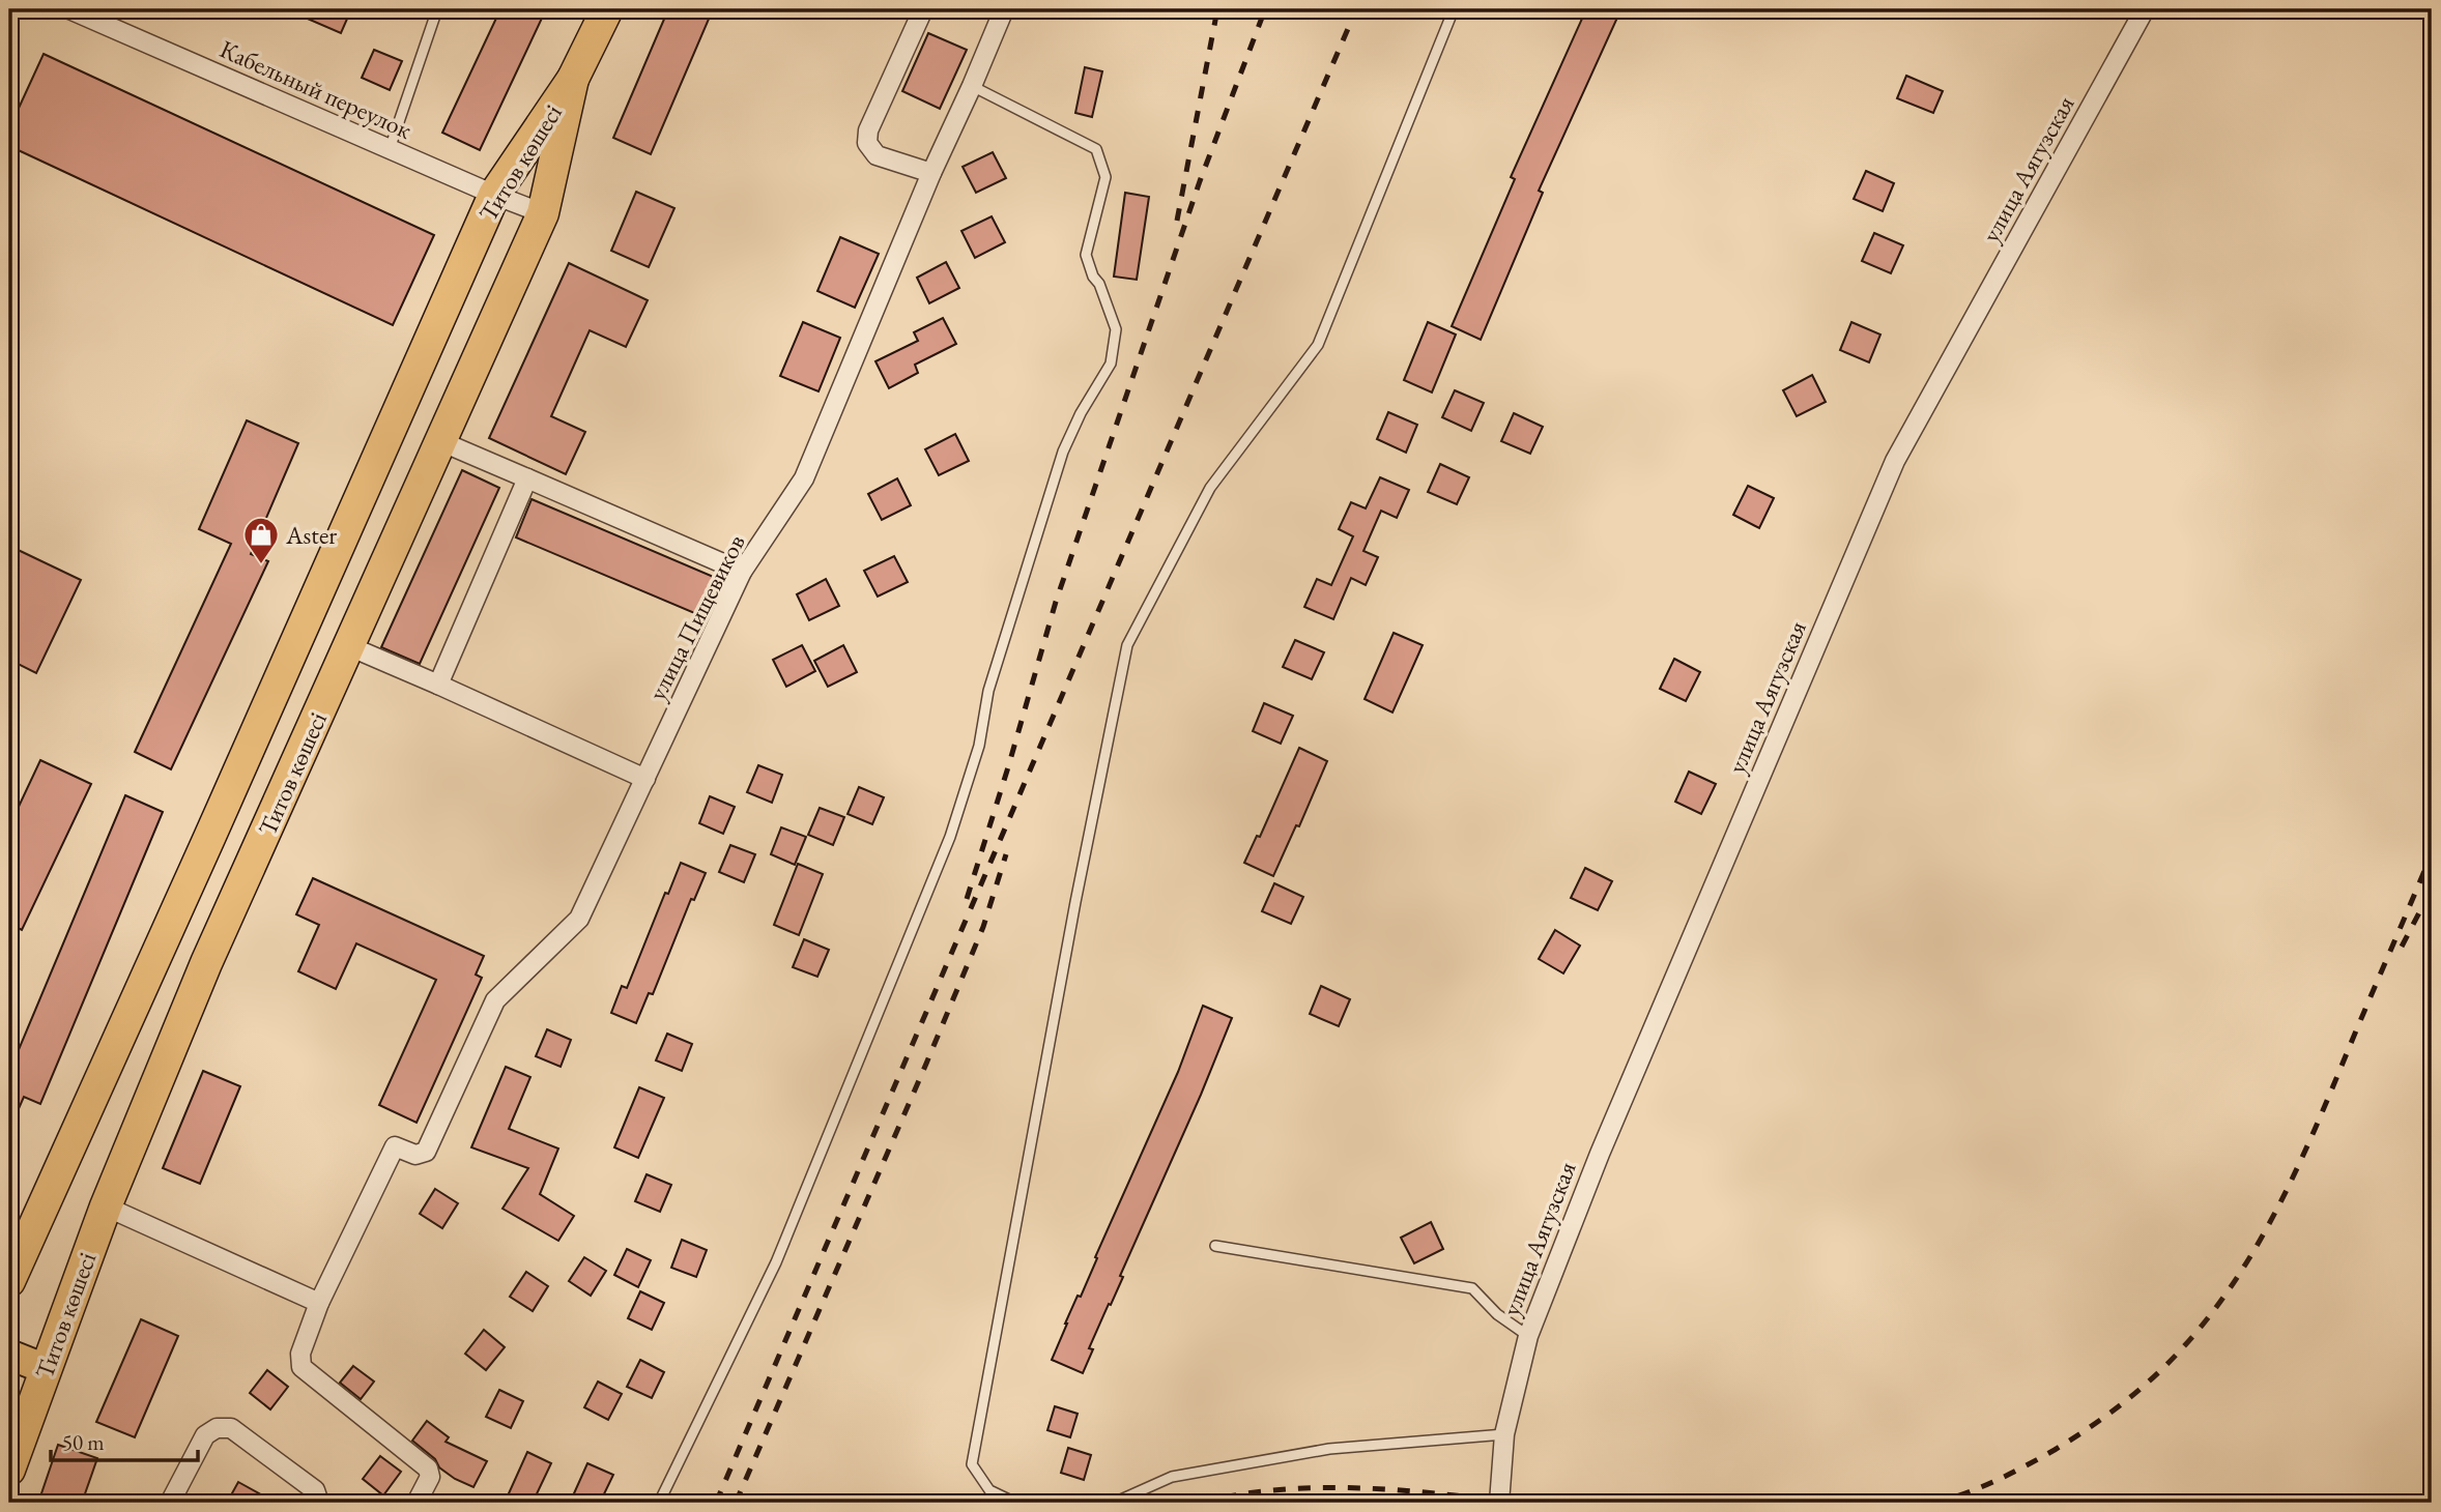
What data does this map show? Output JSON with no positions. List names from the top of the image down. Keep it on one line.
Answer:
{"streets":{"highway":["Титов көшесі"],"street":["Кабельный переулок","улица Аягузская","улица Пищевиков"]},"crossings":[["Кабельный переулок","Титов көшесі"]],"places":{"shop":["Aster"]},"scale_bar":"50 m"}
